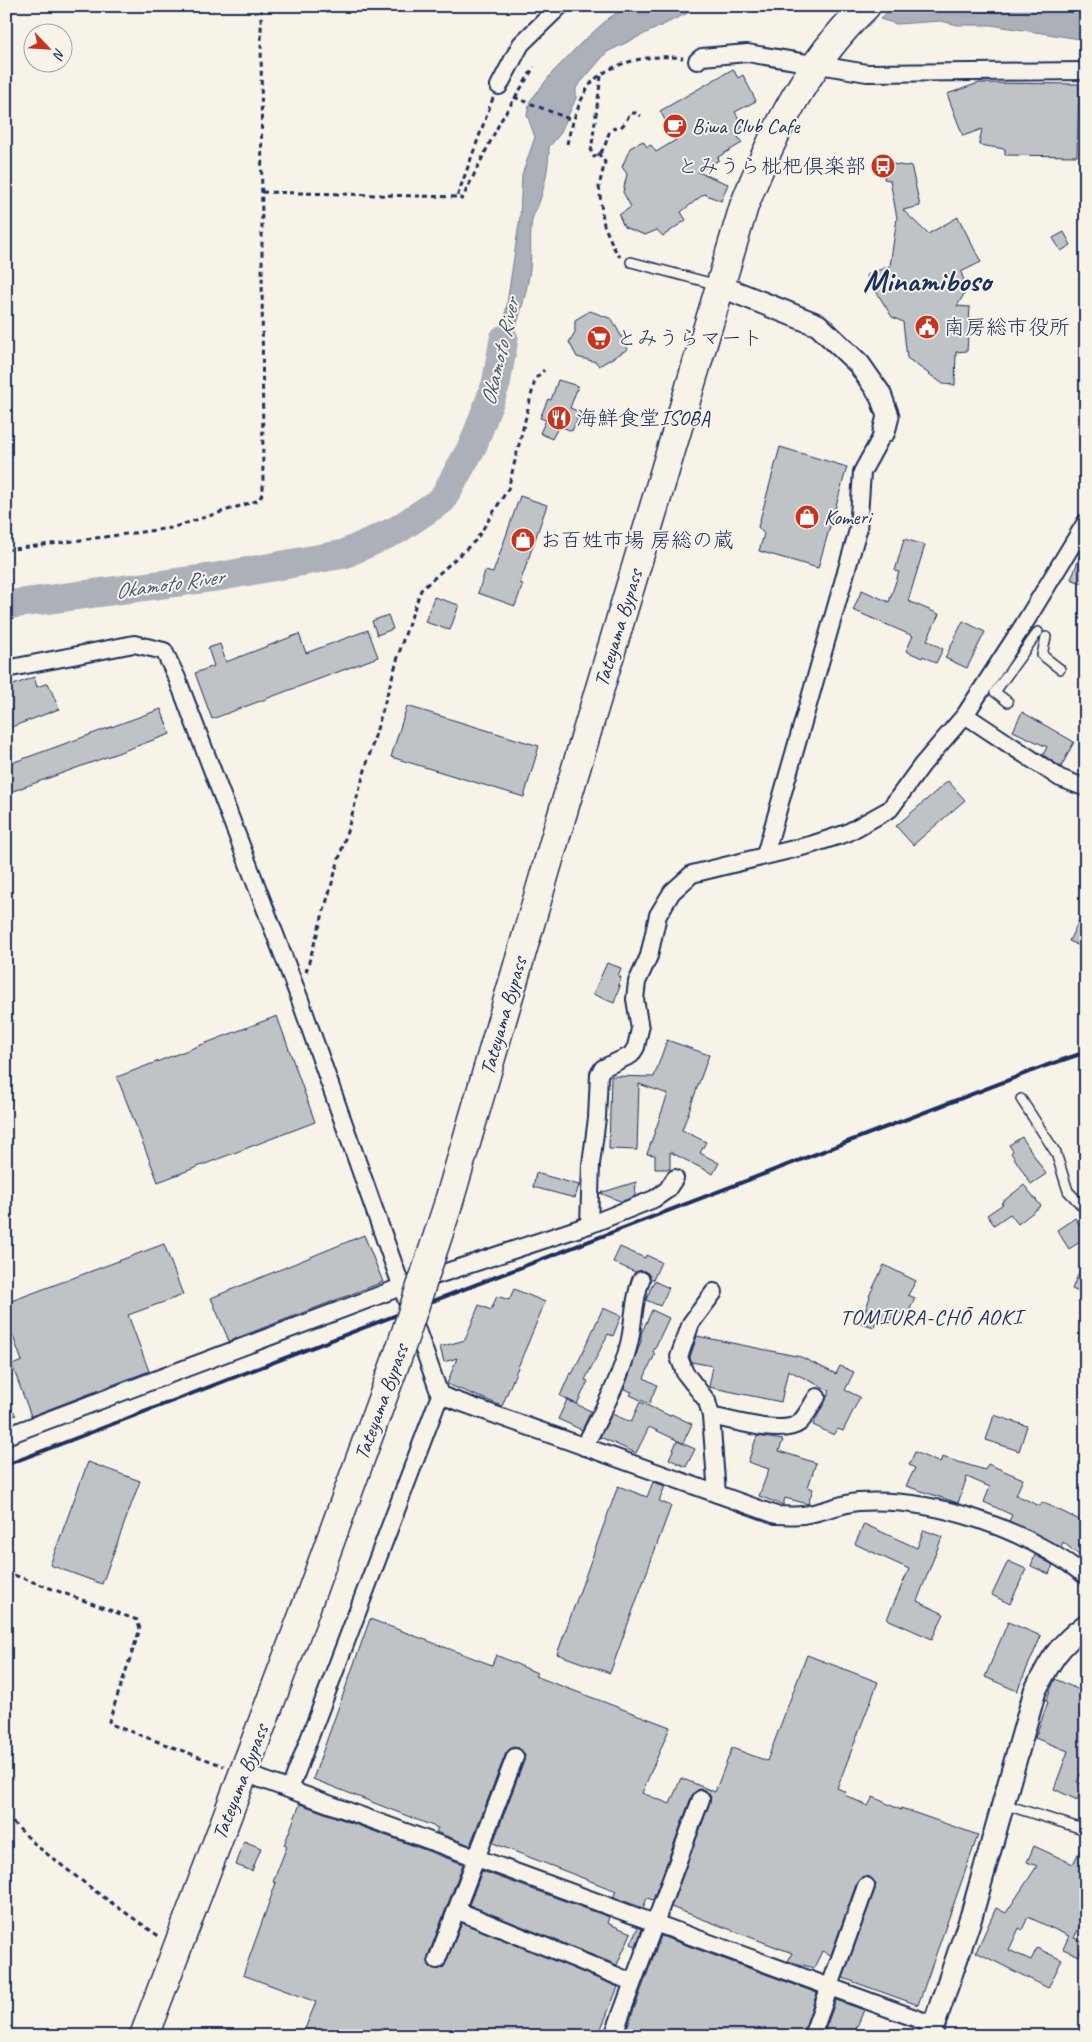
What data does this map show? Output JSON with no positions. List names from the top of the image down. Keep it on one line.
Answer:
{"streets":{"highway":["Tateyama Bypass"]},"districts":["Minamiboso","TOMIURA-CHŌ AOKI"],"water":["Okamoto River"],"places":{"cafe":["Biwa Club Cafe"],"bus stop":["とみうら枇杷倶楽部"],"public building":["南房総市役所"],"supermarket":["とみうらマート"],"restaurant":["海鮮食堂ISOBA"],"shop":["Komeri","お百姓市場 房総の蔵"]},"north":"bottom right"}
